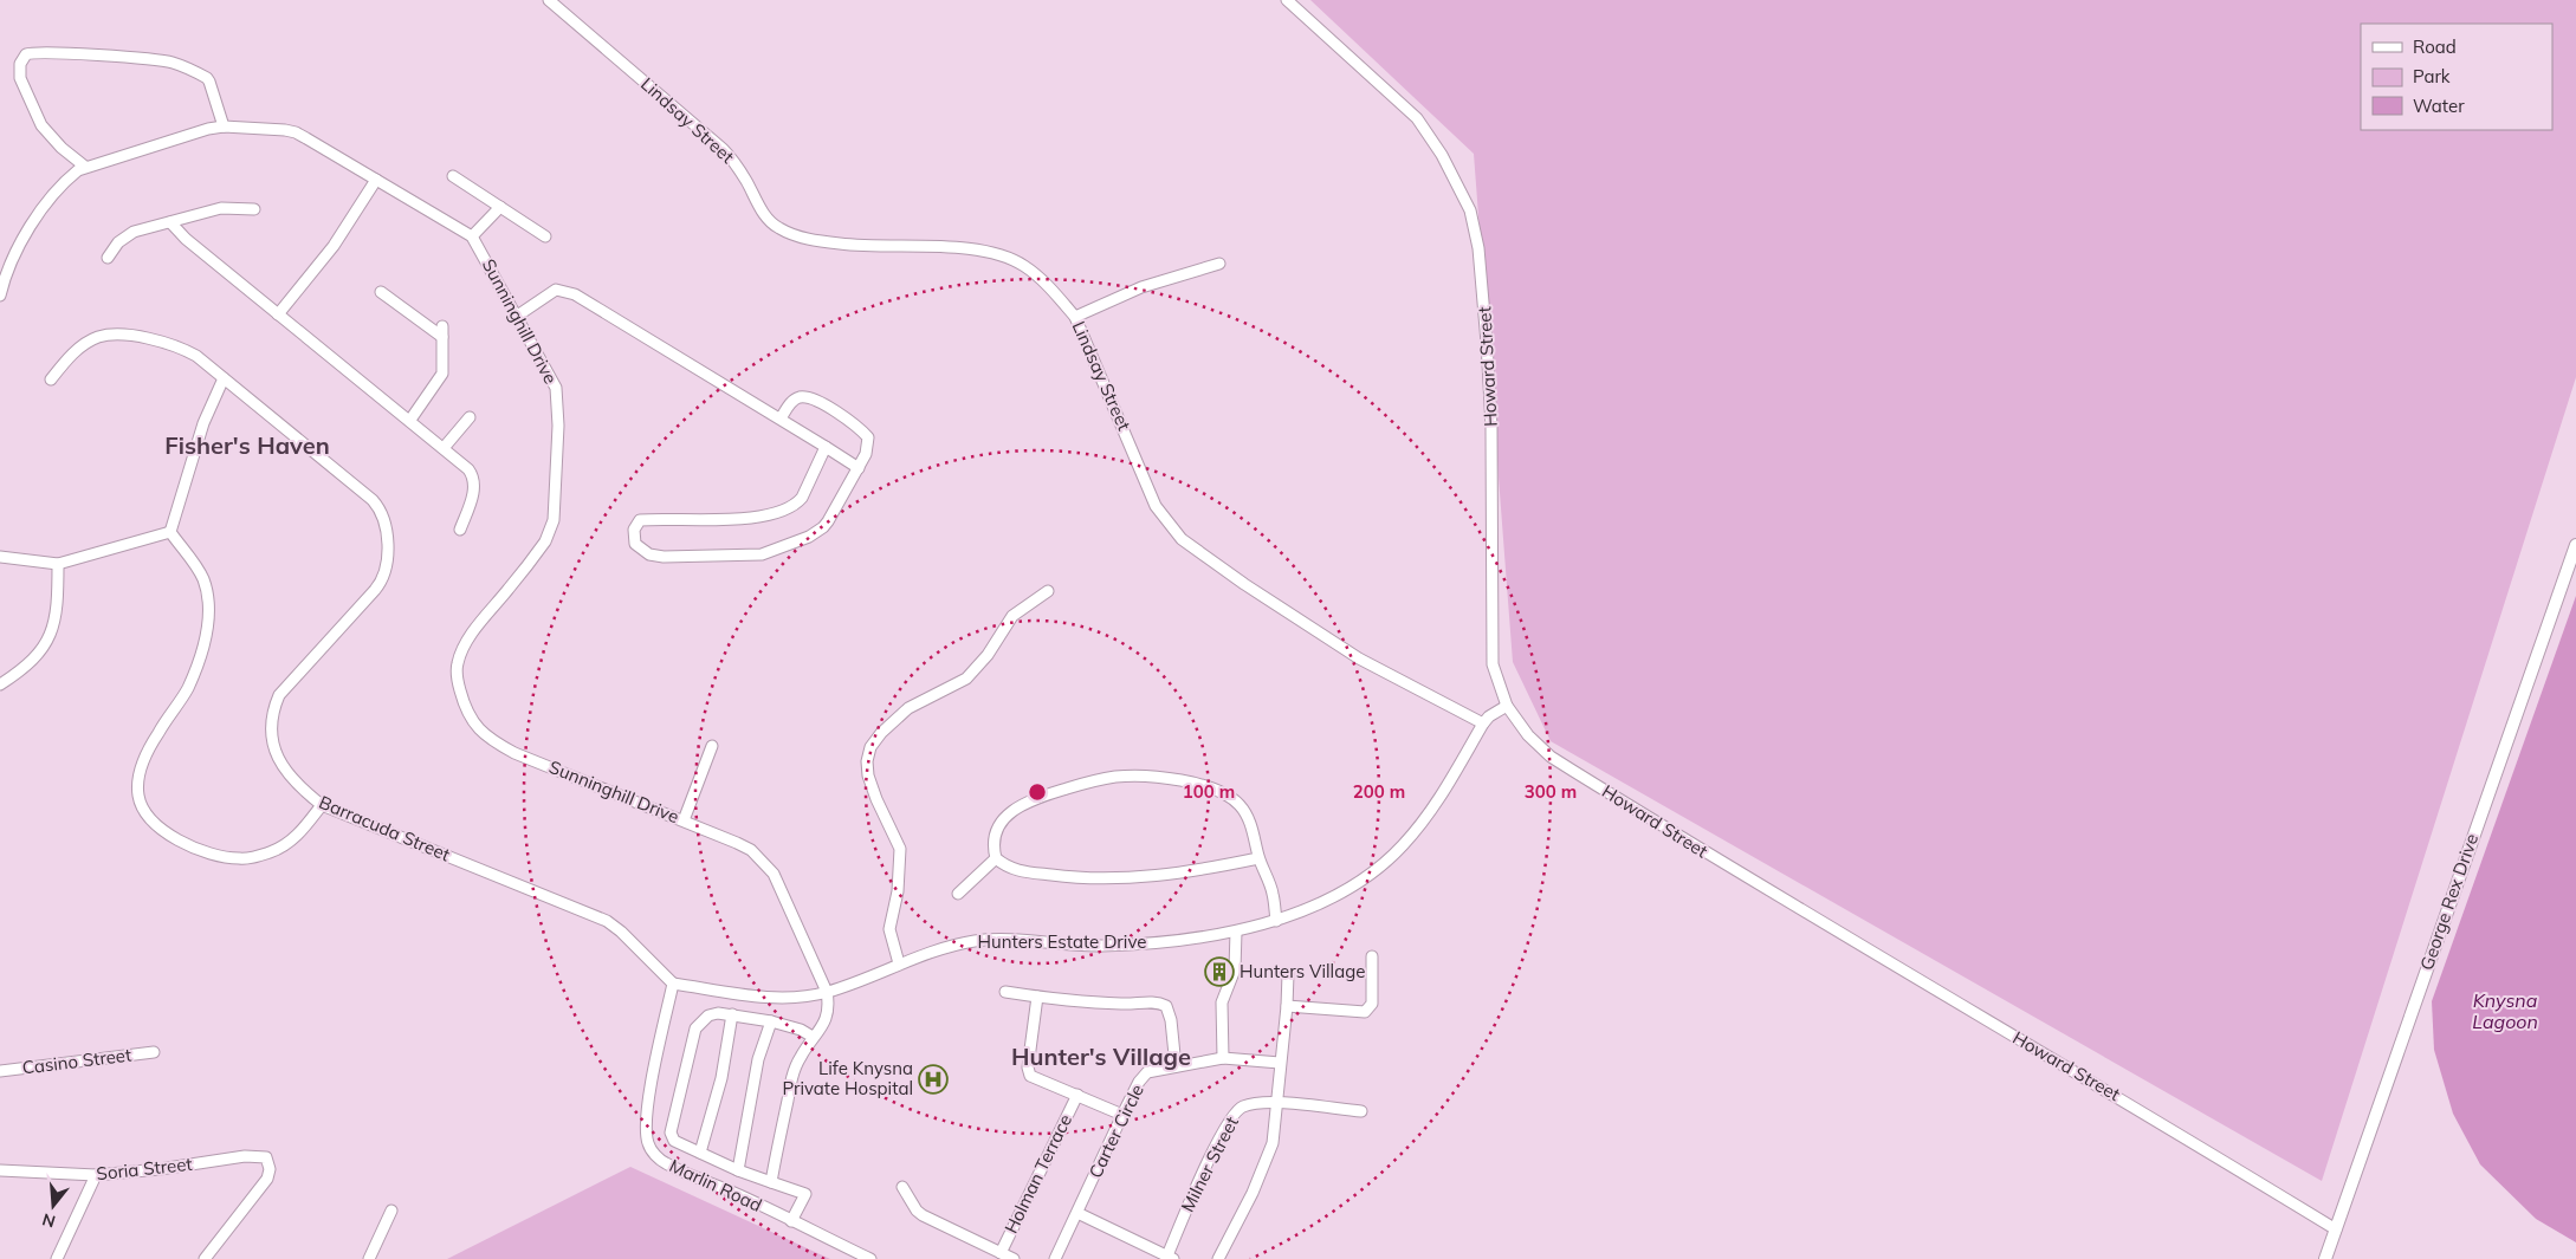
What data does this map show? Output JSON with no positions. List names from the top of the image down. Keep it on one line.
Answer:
{"streets":{"street":["Lindsay Street","Sunninghill Drive","Howard Street","Barracuda Street","George Rex Drive","Hunters Estate Drive","Casino Street","Carter Circle","Milner Street","Soria Street","Holman Terrace","Marlin Road"]},"crossings":[["Lindsay Street","Hunters Estate Drive"],["Sunninghill Drive","Hunters Estate Drive"],["Howard Street","George Rex Drive"],["Howard Street","Hunters Estate Drive"],["Barracuda Street","Hunters Estate Drive"],["Barracuda Street","Marlin Road"],["Hunters Estate Drive","Marlin Road"]],"districts":["Fisher's Haven","Hunter's Village"],"water":["Knysna Lagoon"],"places":{"building":["Hunters Village"],"hospital":["Life Knysna Private Hospital"]},"legend":["Road","Park","Water"],"north":"bottom","rings":["100 m","200 m","300 m"]}
